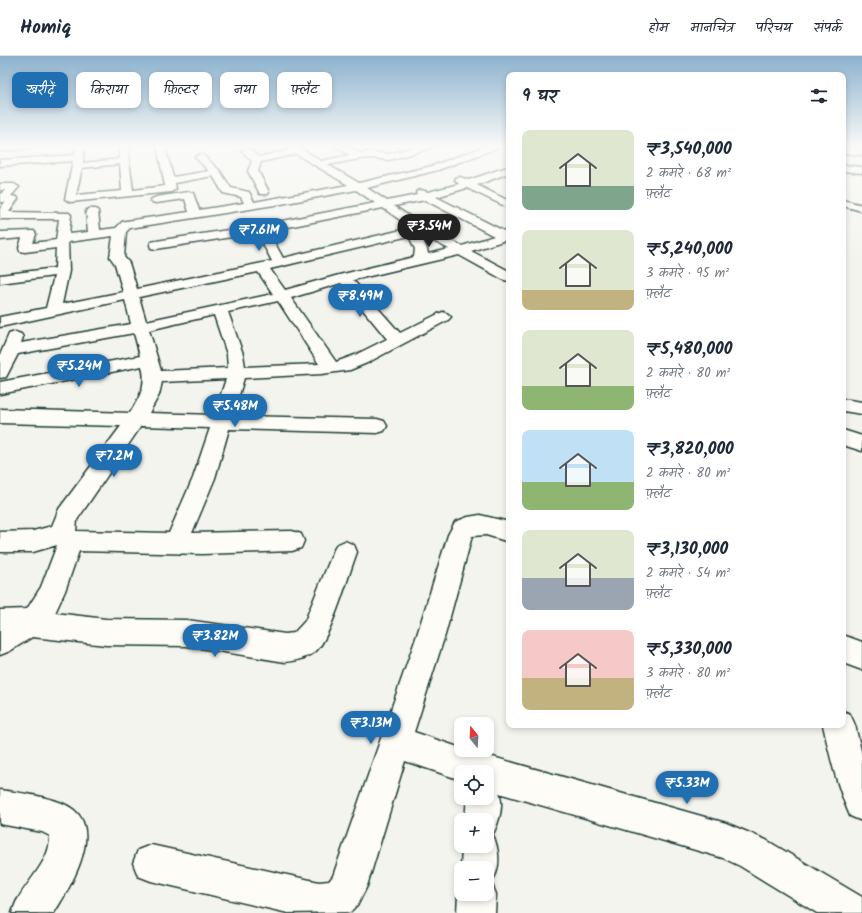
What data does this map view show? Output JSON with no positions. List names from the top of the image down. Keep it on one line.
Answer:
{"north":"top","page":{"header":"Homiq","nav":["होम","मानचित्र","परिचय","संपर्क"],"chip":["खरीदें","किराया","फ़िल्टर","नया","फ़्लैट"],"heading":"9 घर","list":[{"name":"₹3,540,000","note":"2 कमरे · 68 m² · फ़्लैट"},{"name":"₹5,240,000","note":"3 कमरे · 95 m² · फ़्लैट"},{"name":"₹5,480,000","note":"2 कमरे · 80 m² · फ़्लैट"},{"name":"₹3,820,000","note":"2 कमरे · 80 m² · फ़्लैट"},{"name":"₹3,130,000","note":"2 कमरे · 54 m² · फ़्लैट"},{"name":"₹5,330,000","note":"3 कमरे · 80 m² · फ़्लैट"}],"price":["₹3.54M","₹7.61M","₹8.49M","₹5.24M","₹5.48M","₹7.2M","₹3.82M","₹3.13M","₹5.33M"],"map_buttons":["+","−"]}}
